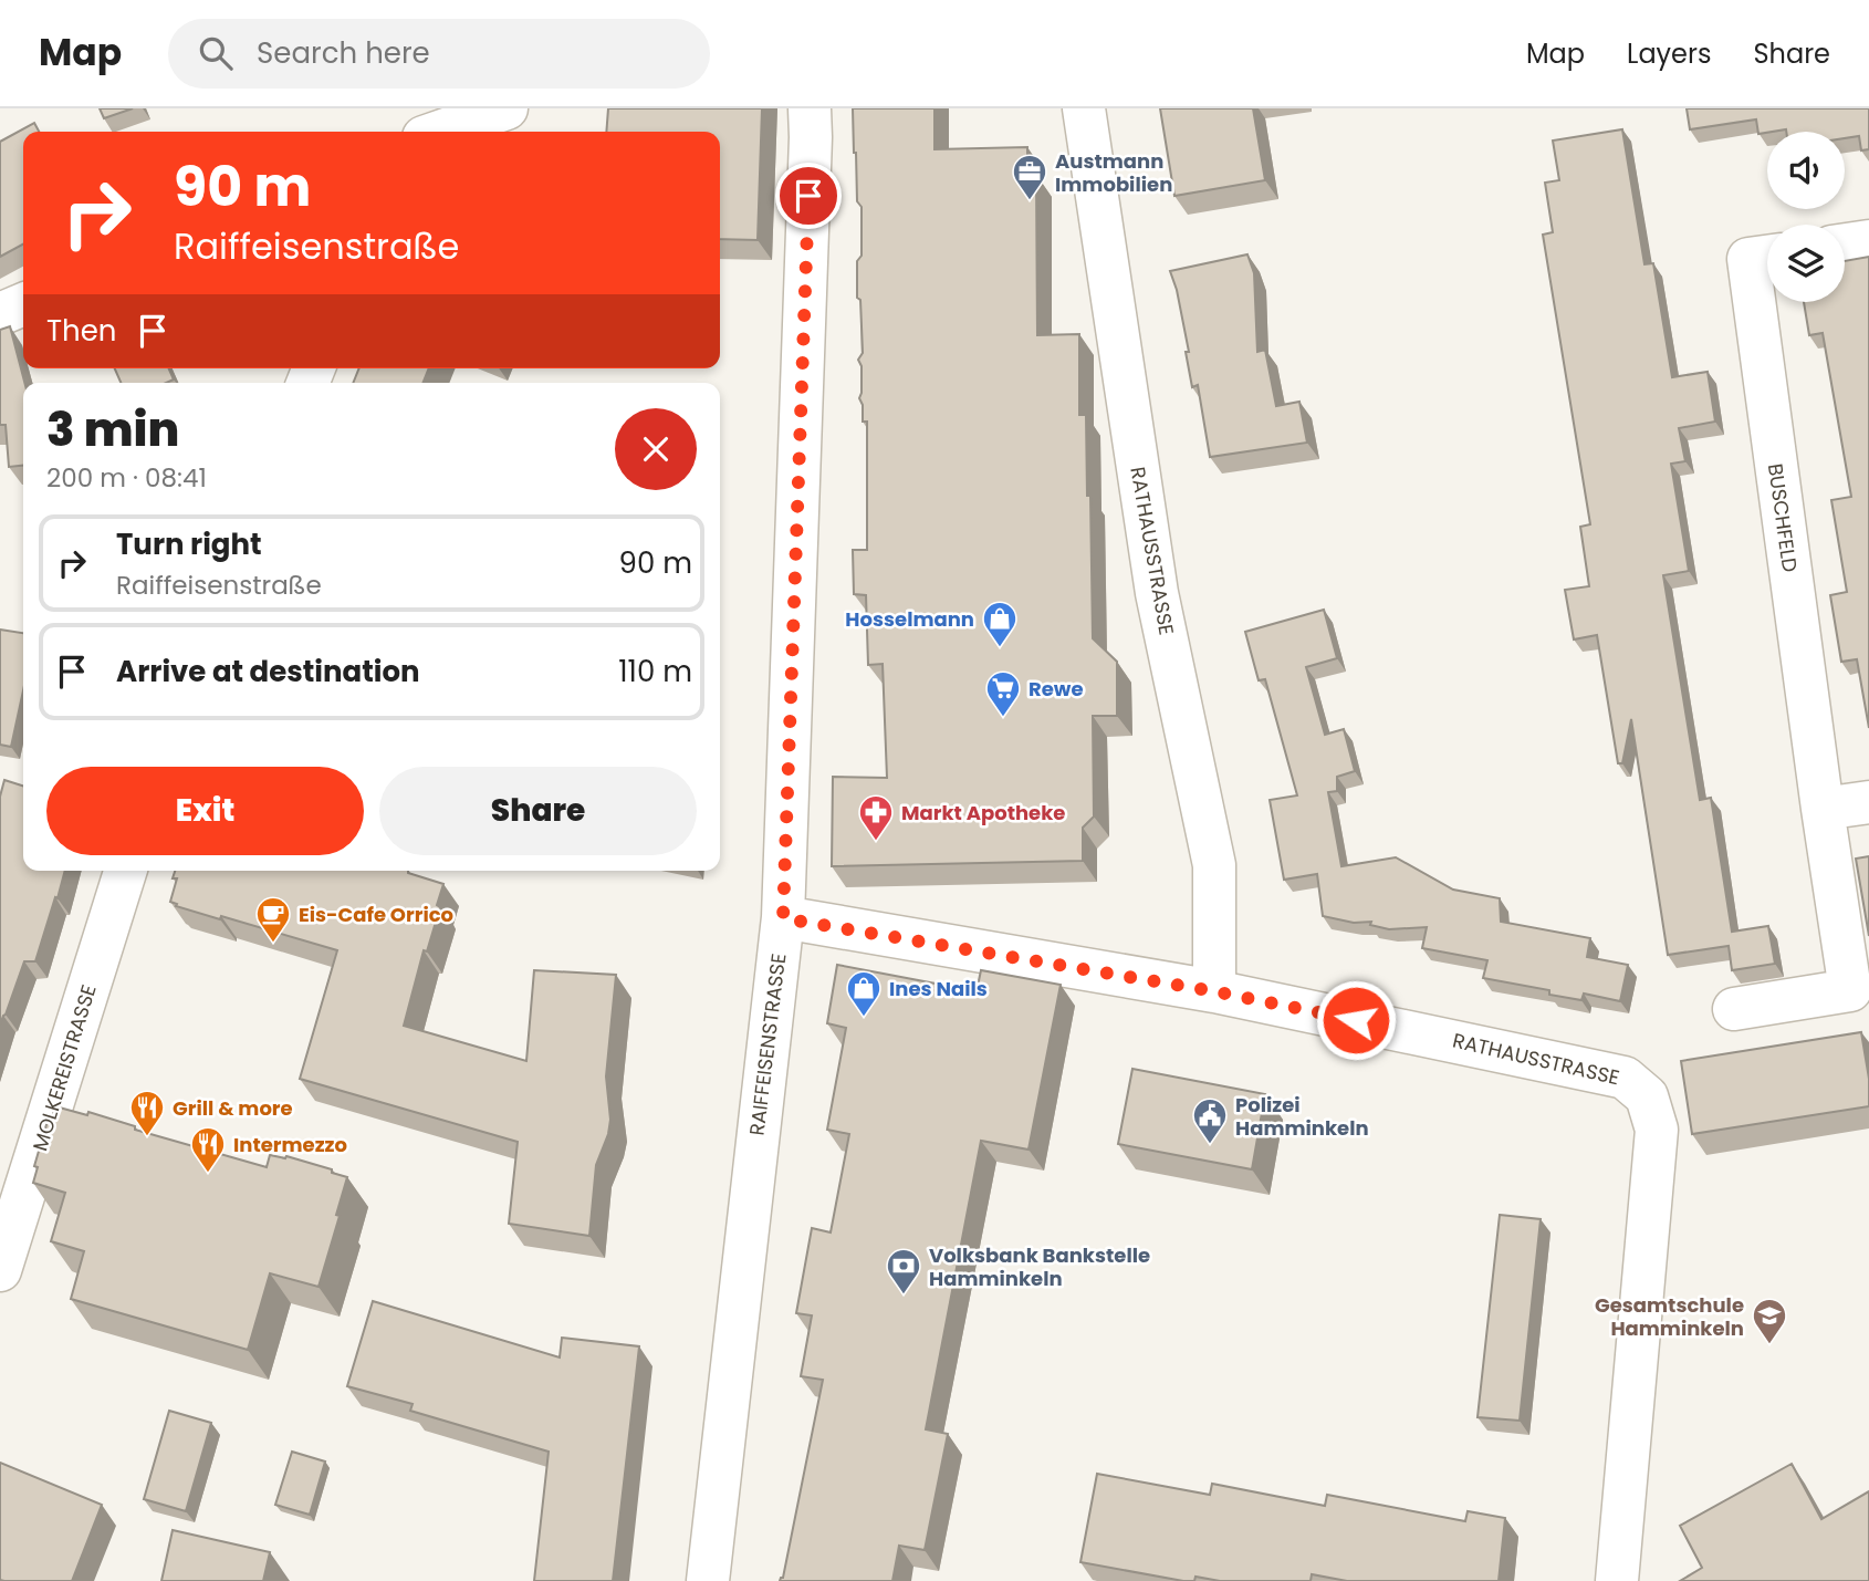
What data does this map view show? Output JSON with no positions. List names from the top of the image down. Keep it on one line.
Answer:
{"streets":{"street":["BUSCHFELD","RATHAUSSTRASSE","RAIFFEISENSTRASSE","MOLKEREISTRASSE"]},"crossings":[["RATHAUSSTRASSE","RAIFFEISENSTRASSE"]],"places":{"office":["Austmann Immobilien"],"shop":["Hosselmann","Ines Nails"],"supermarket":["Rewe"],"pharmacy":["Markt Apotheke"],"cafe":["Eis-Cafe Orrico"],"restaurant":["Grill & more","Intermezzo"],"public building":["Polizei Hamminkeln"],"bank":["Volksbank Bankstelle Hamminkeln"],"school or university":["Gesamtschule Hamminkeln"]},"page":{"header":"Map","search":"Search here","nav":["Map","Layers","Share"],"turn":["90 m","Raiffeisenstraße"],"then":"Then","heading":["3 min","200 m · 08:41"],"list":[{"name":"Turn right","note":"Raiffeisenstraße","value":"90 m"},{"name":"Arrive at destination","value":"110 m"}],"buttons":["Exit","Share"]}}
